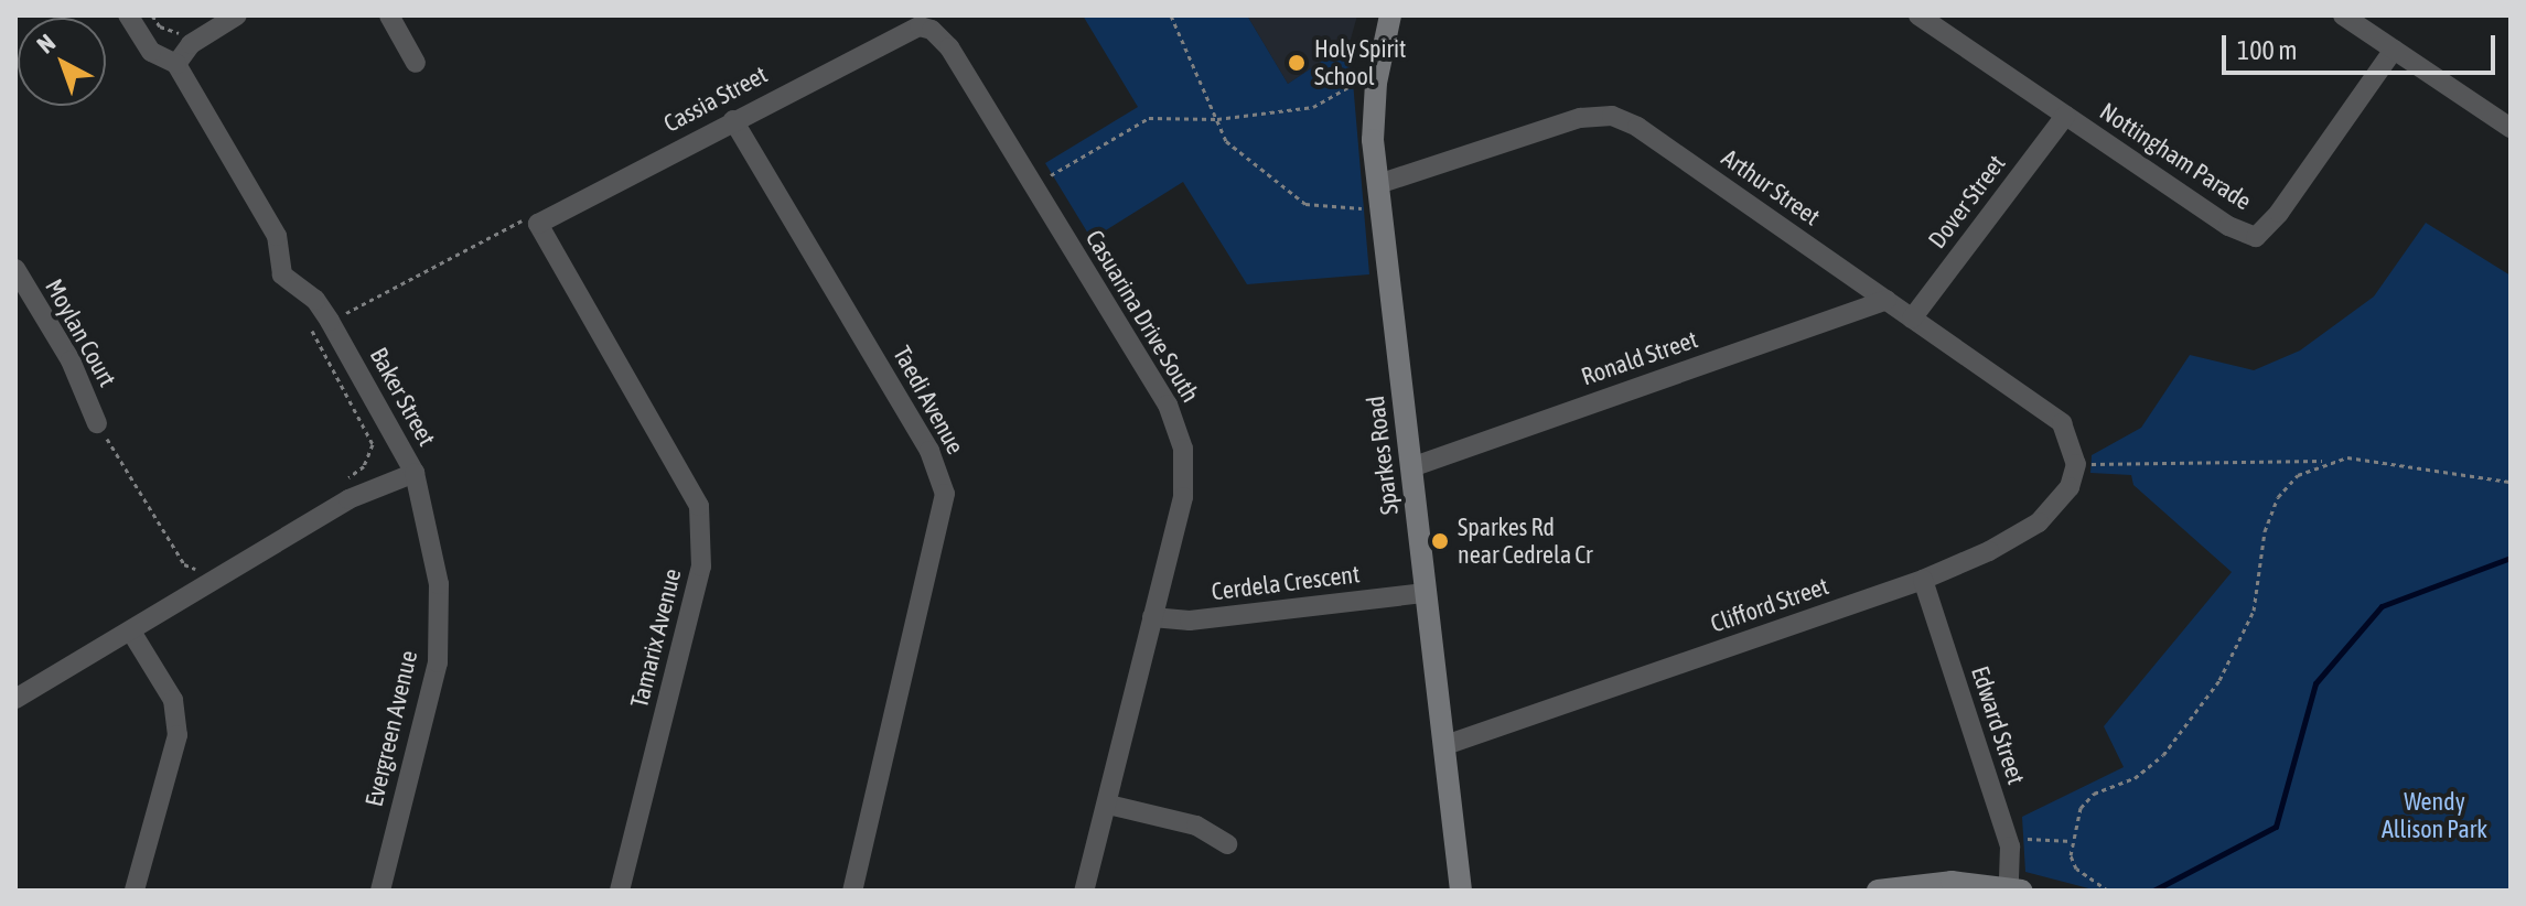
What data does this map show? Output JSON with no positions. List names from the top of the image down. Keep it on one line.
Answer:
{"streets":{"street":["Cassia Street","Nottingham Parade","Arthur Street","Dover Street","Casuarina Drive South","Moylan Court","Ronald Street","Baker Street","Taedi Avenue","Sparkes Road","Cerdela Crescent","Clifford Street","Tamarix Avenue","Edward Street","Evergreen Avenue"]},"crossings":[["Cassia Street","Casuarina Drive South"],["Cassia Street","Taedi Avenue"],["Cassia Street","Tamarix Avenue"],["Nottingham Parade","Dover Street"],["Arthur Street","Dover Street"],["Arthur Street","Ronald Street"],["Arthur Street","Sparkes Road"],["Arthur Street","Clifford Street"],["Casuarina Drive South","Cerdela Crescent"],["Ronald Street","Sparkes Road"],["Baker Street","Evergreen Avenue"],["Sparkes Road","Cerdela Crescent"],["Sparkes Road","Clifford Street"],["Clifford Street","Edward Street"]],"parks":["Wendy Allison Park"],"places":["Holy Spirit School","Sparkes Rd near Cedrela Cr"],"scale_bar":"100 m","north":"top left"}
